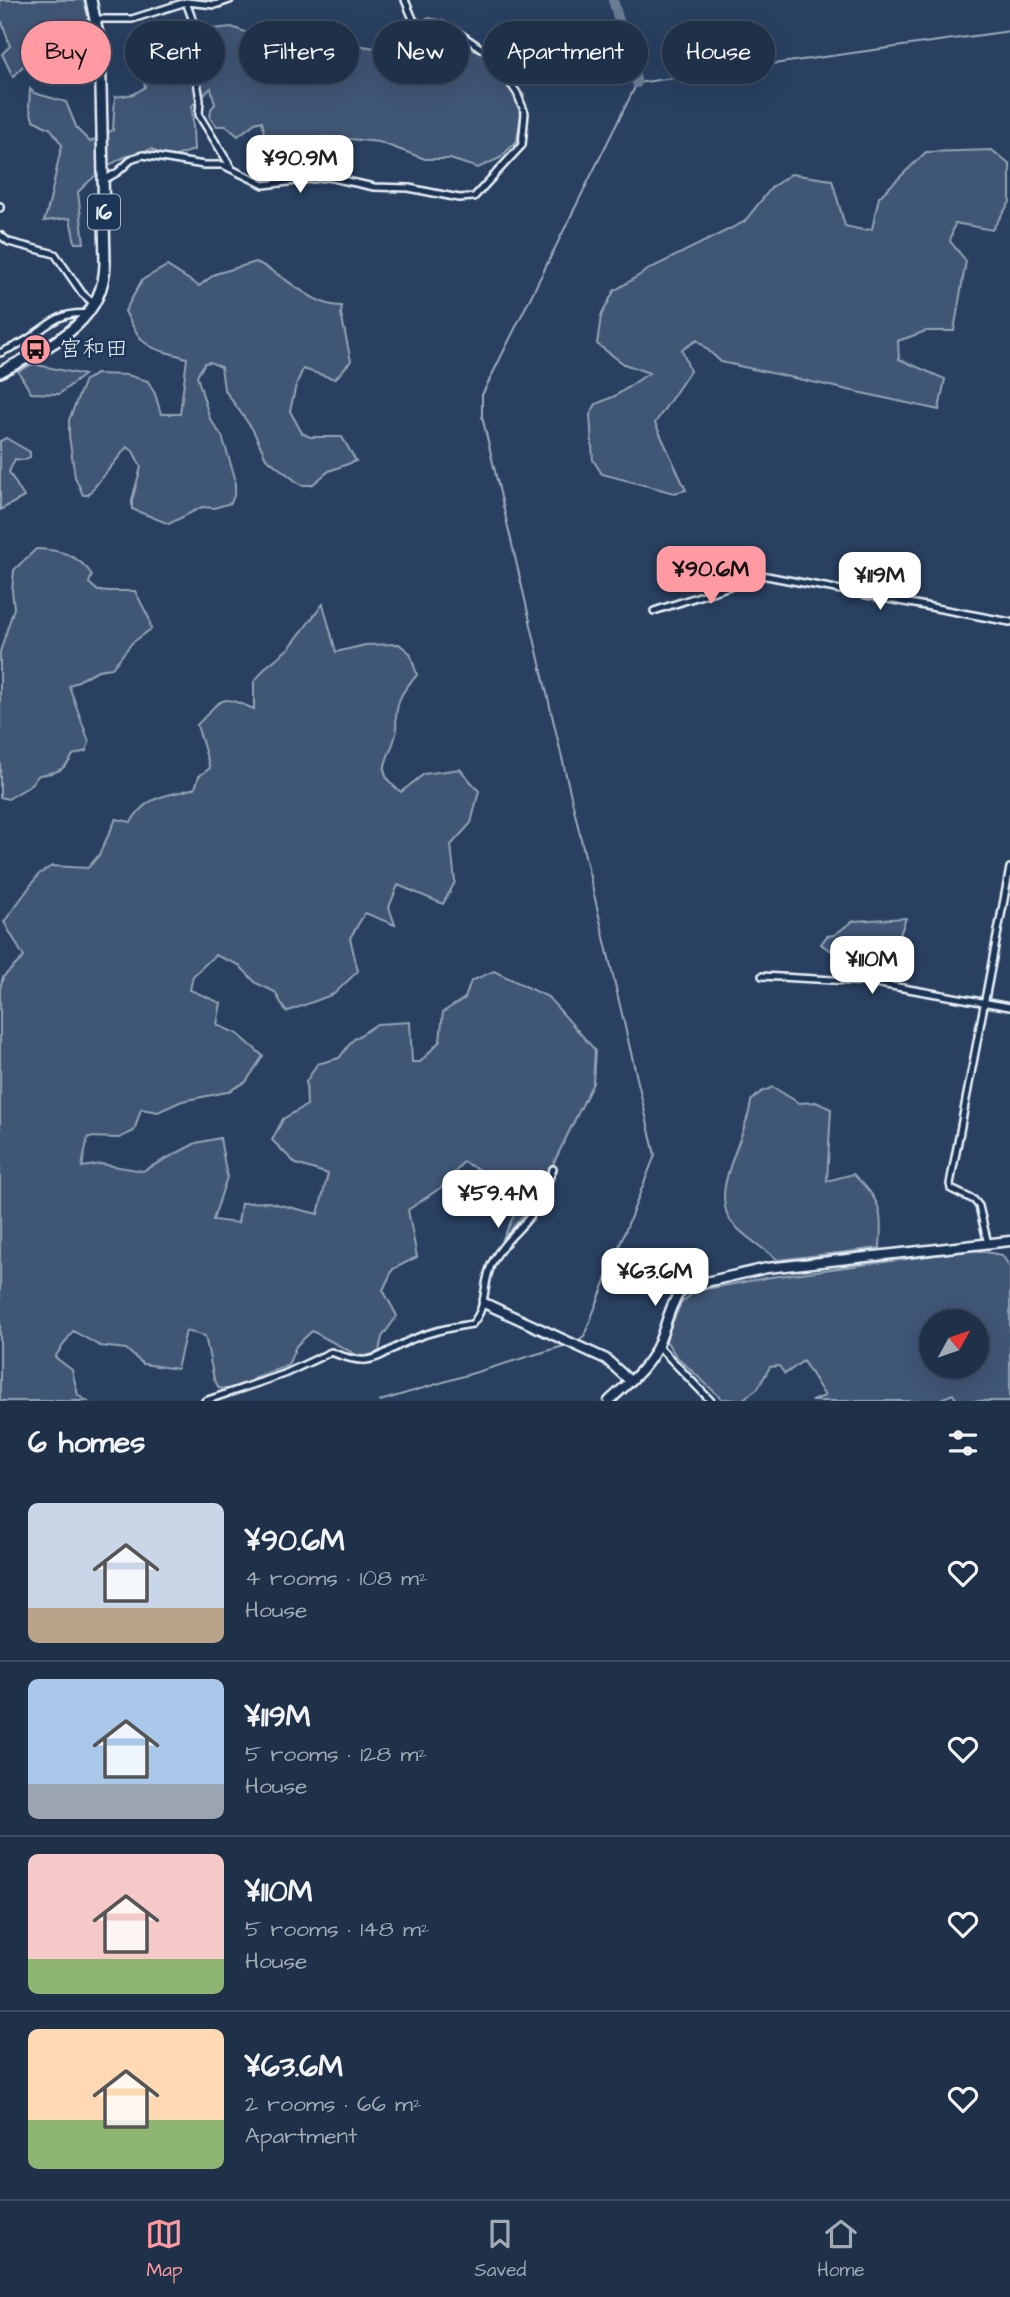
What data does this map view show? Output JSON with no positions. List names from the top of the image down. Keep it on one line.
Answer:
{"streets":{"main road":["16"]},"places":{"bus stop":["宮和田"]},"north":"top right","page":{"chip":["Buy","Rent","Filters","New","Apartment","House"],"price":["¥90.9M","¥90.6M","¥119M","¥110M","¥59.4M","¥63.6M"],"heading":"6 homes","list":[{"name":"¥90.6M","note":"4 rooms · 108 m² · House"},{"name":"¥119M","note":"5 rooms · 128 m² · House"},{"name":"¥110M","note":"5 rooms · 148 m² · House"},{"name":"¥63.6M","note":"2 rooms · 66 m² · Apartment"}],"tabs":["Map","Saved","Home"]}}
